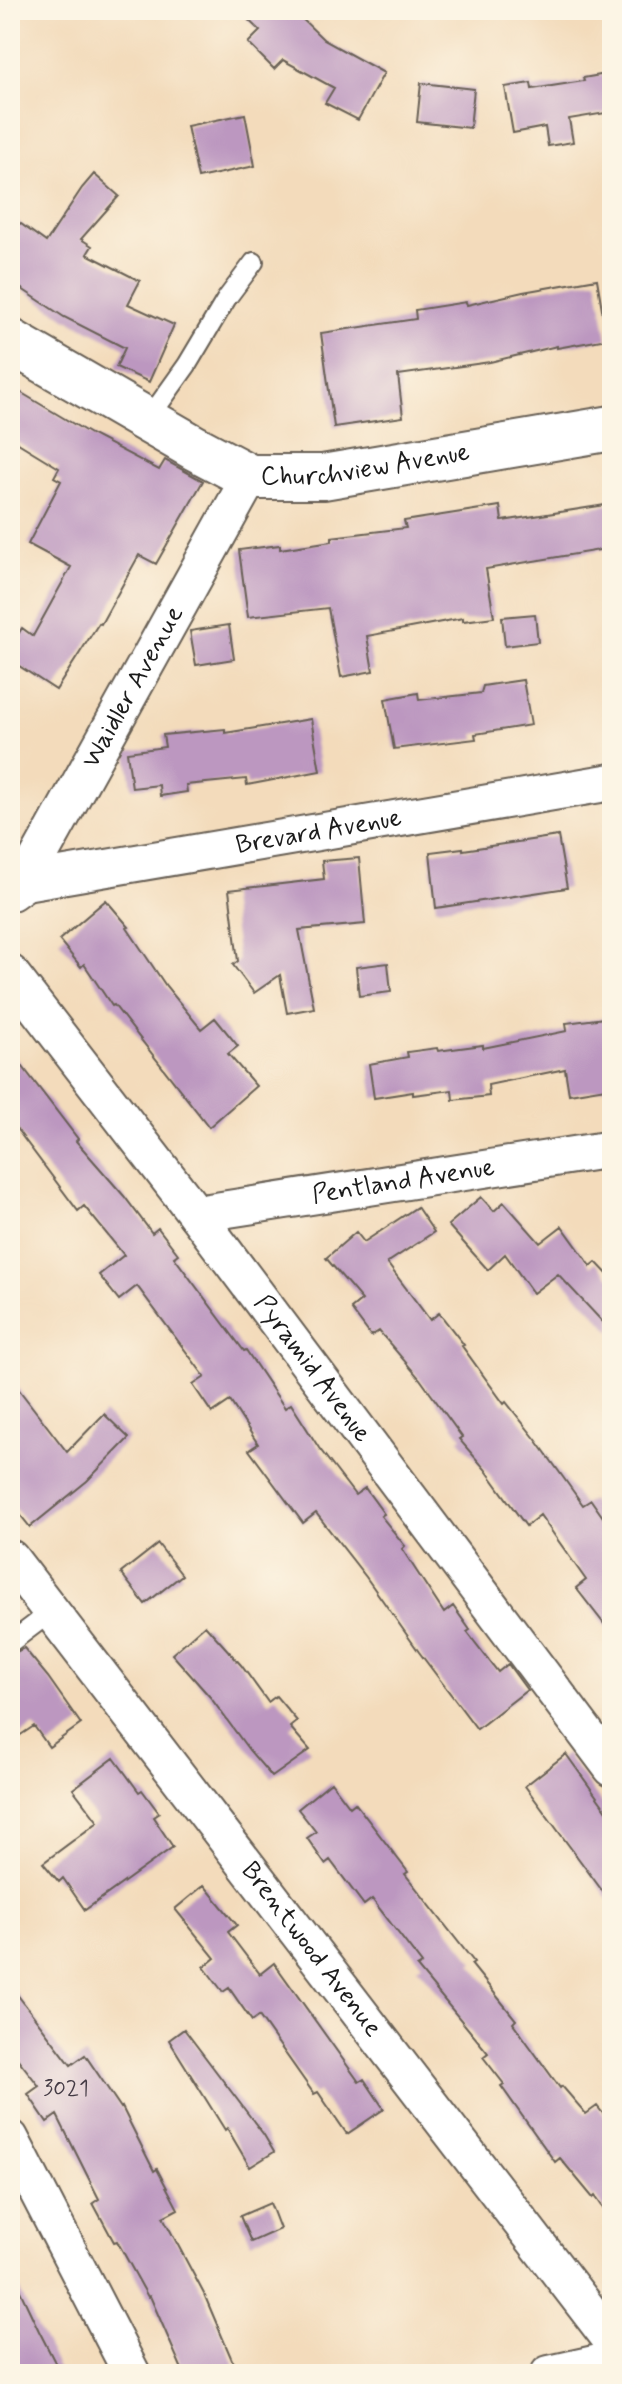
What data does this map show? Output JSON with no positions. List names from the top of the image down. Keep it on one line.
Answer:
{"streets":{"street":["Churchview Avenue","Waidler Avenue","Brevard Avenue","Pentland Avenue","Pyramid Avenue","Brentwood Avenue"]},"crossings":[["Churchview Avenue","Waidler Avenue"],["Waidler Avenue","Brevard Avenue"],["Pentland Avenue","Pyramid Avenue"]],"house_numbers":["3021"]}
